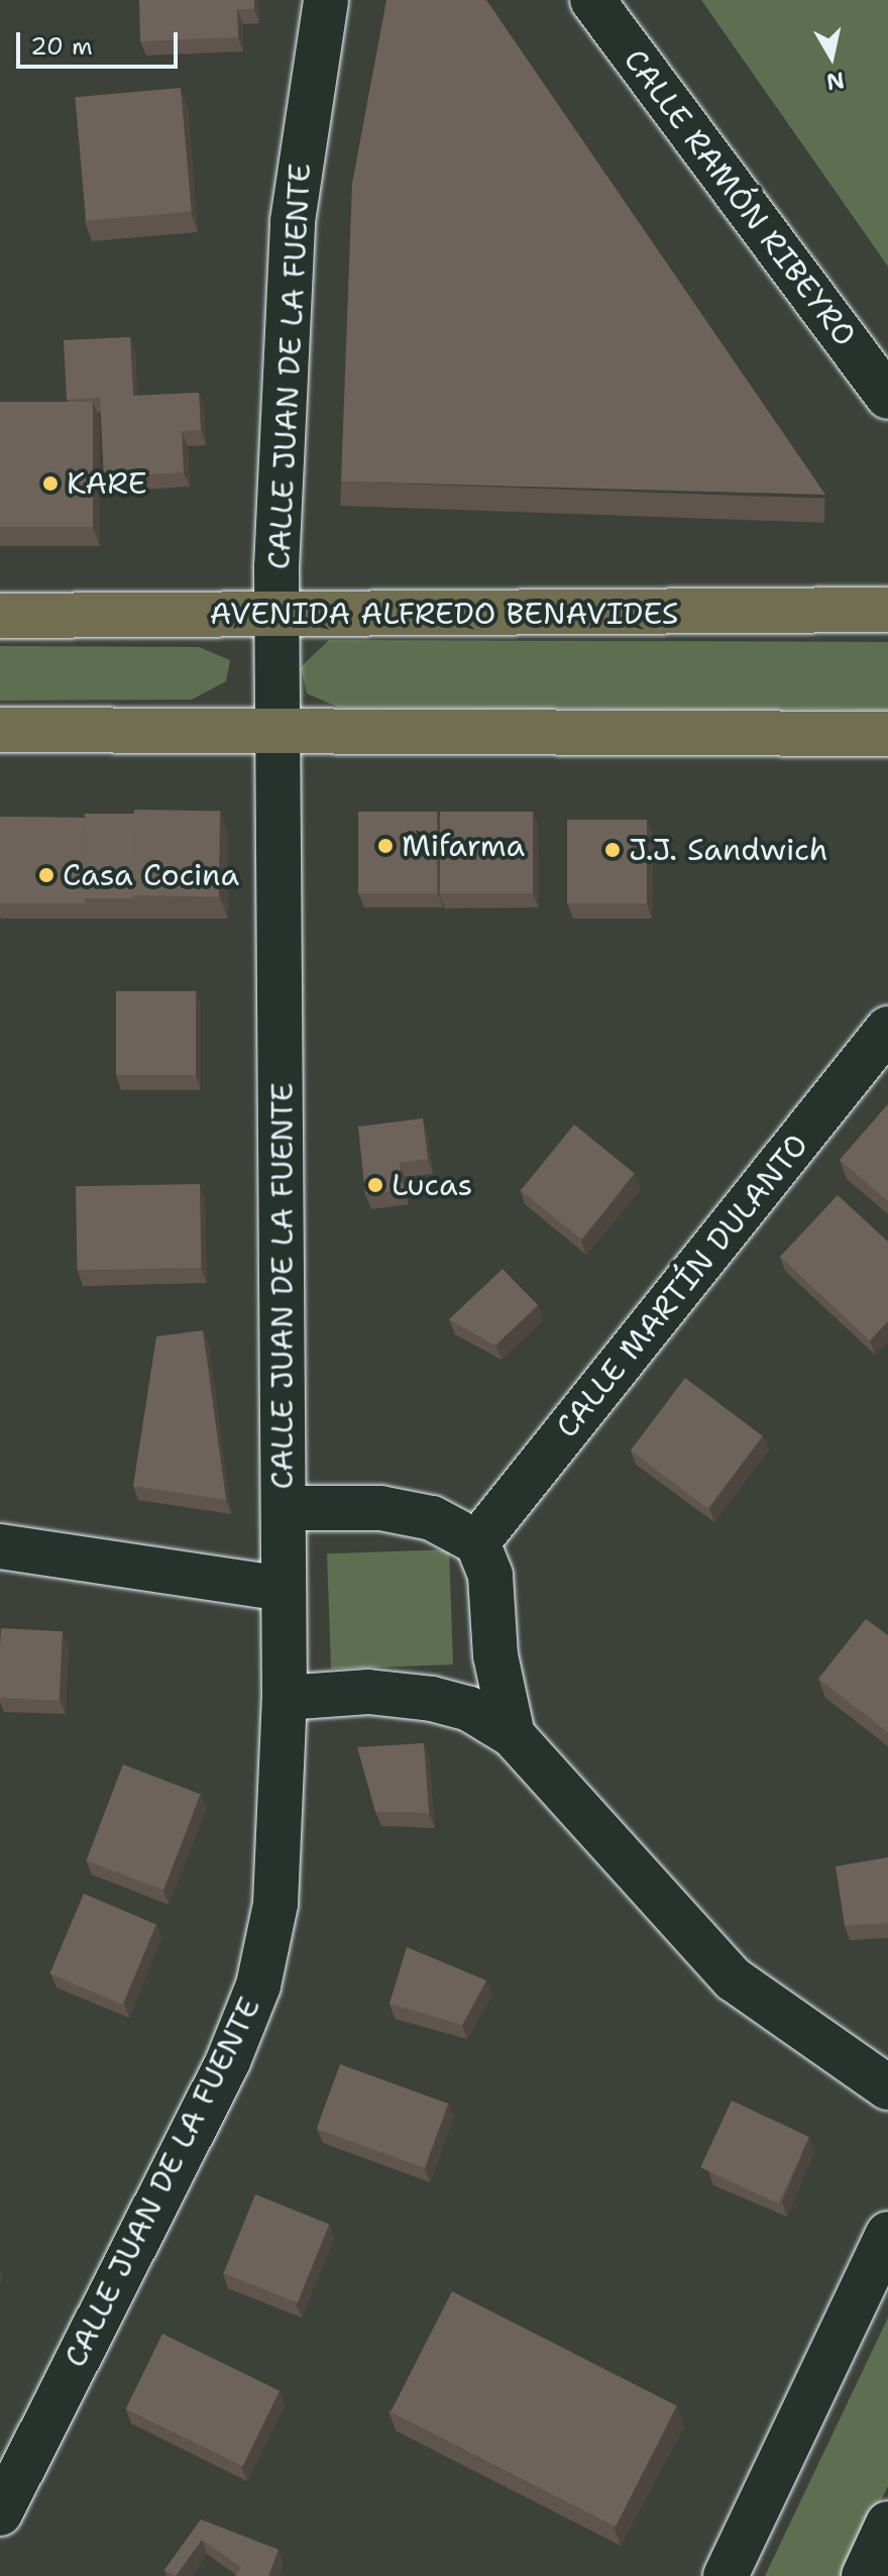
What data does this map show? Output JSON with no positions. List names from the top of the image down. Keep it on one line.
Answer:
{"streets":{"main road":["AVENIDA ALFREDO BENAVIDES"],"street":["CALLE RAMÓN RIBEYRO","CALLE JUAN DE LA FUENTE","CALLE MARTÍN DULANTO"]},"crossings":[["CALLE JUAN DE LA FUENTE","AVENIDA ALFREDO BENAVIDES"]],"places":["KARE","Mifarma","J.J. Sandwich","Casa Cocina","Lucas"],"scale_bar":"20 m","north":"bottom"}
